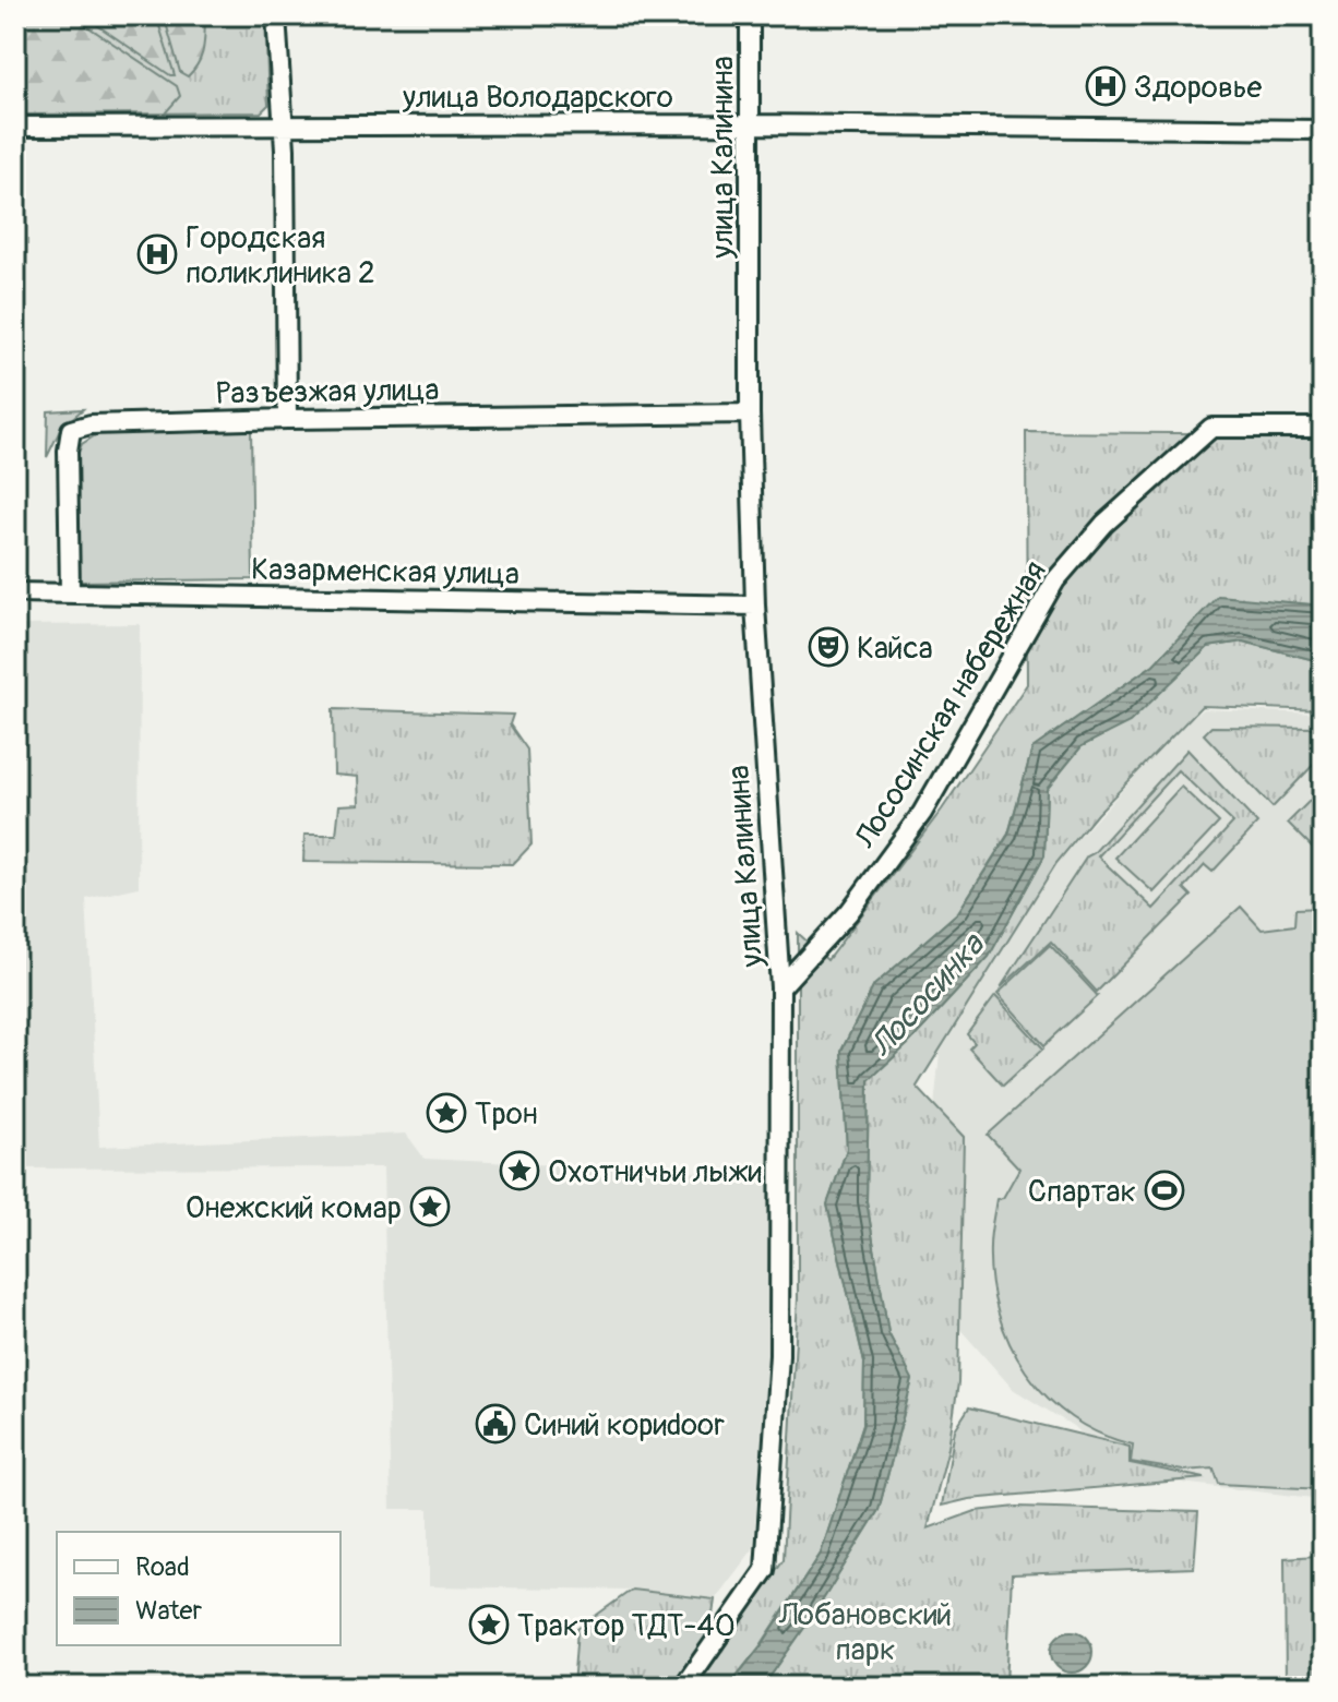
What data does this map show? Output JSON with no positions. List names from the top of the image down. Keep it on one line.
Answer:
{"streets":{"street":["улица Володарского","улица Калинина","Разъезжая улица","Казарменская улица","Лососинская набережная"]},"crossings":[["улица Володарского","улица Калинина"],["улица Калинина","Разъезжая улица"],["улица Калинина","Казарменская улица"],["улица Калинина","Лососинская набережная"],["Разъезжая улица","Казарменская улица"]],"water":["Лососинка"],"parks":["Лобановский парк"],"places":{"hospital":["Здоровье","Городская поликлиника 2"],"theatre":["Кайса"],"place":["Трон","Охотничьи лыжи","Онежский комар","Трактор ТДТ-40"],"sports":["Спартак"],"public building":["Синий кориdoor"]},"legend":["Road","Water"]}
